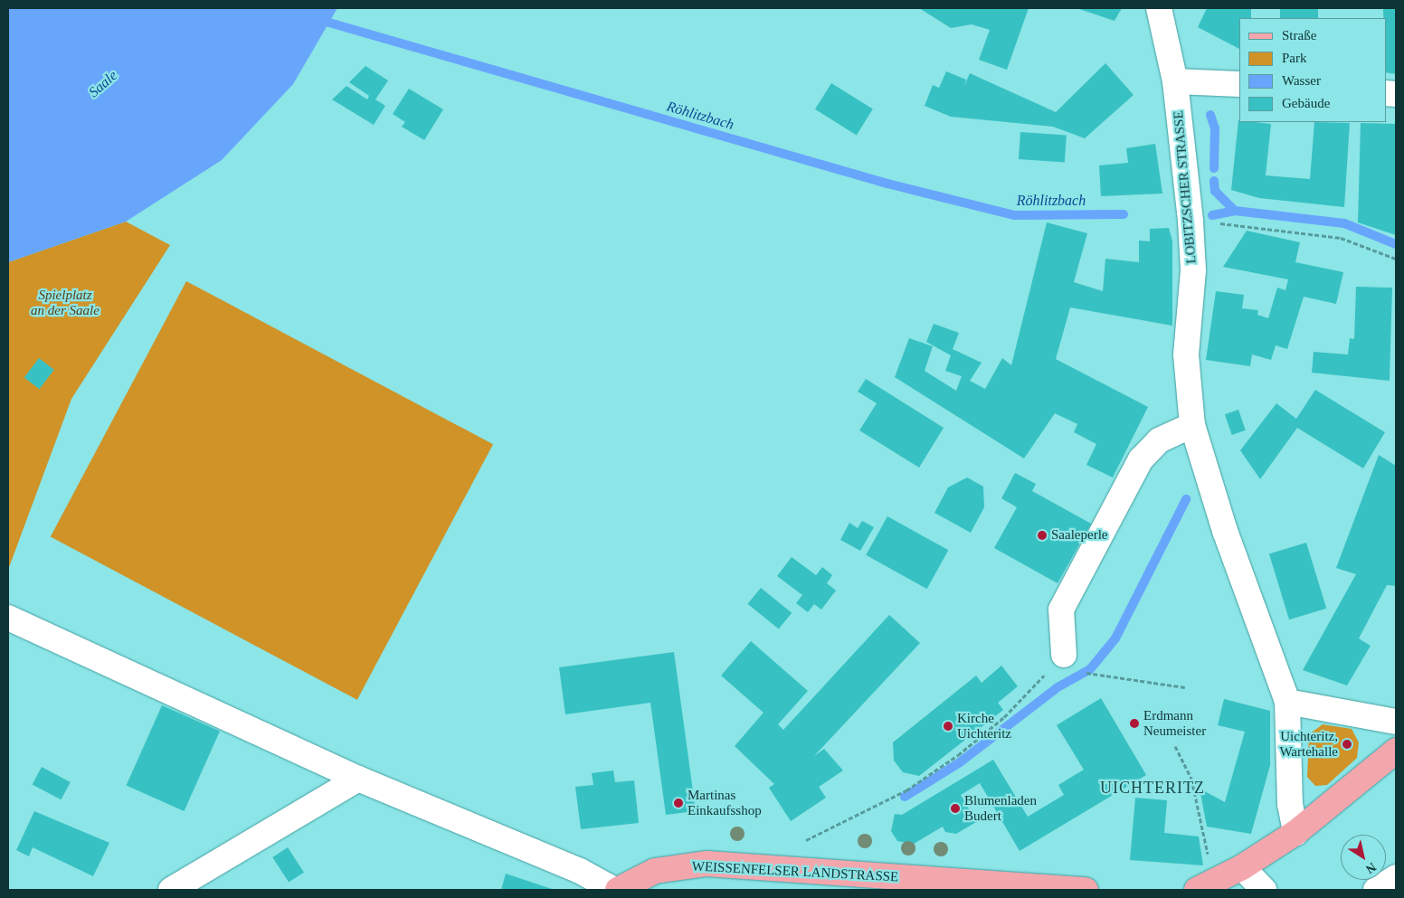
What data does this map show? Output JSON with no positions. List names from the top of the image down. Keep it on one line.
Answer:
{"streets":{"main road":["WEISSENFELSER LANDSTRASSE"],"street":["LOBITZSCHER STRASSE"]},"districts":["UICHTERITZ"],"water":["Saale","Röhlitzbach"],"parks":["Spielplatz an der Saale"],"places":["Saaleperle","Erdmann Neumeister","Kirche Uichteritz","Uichteritz, Wartehalle","Martinas Einkaufsshop","Blumenladen Budert"],"legend":["Straße","Park","Wasser","Gebäude"],"north":"bottom right"}
